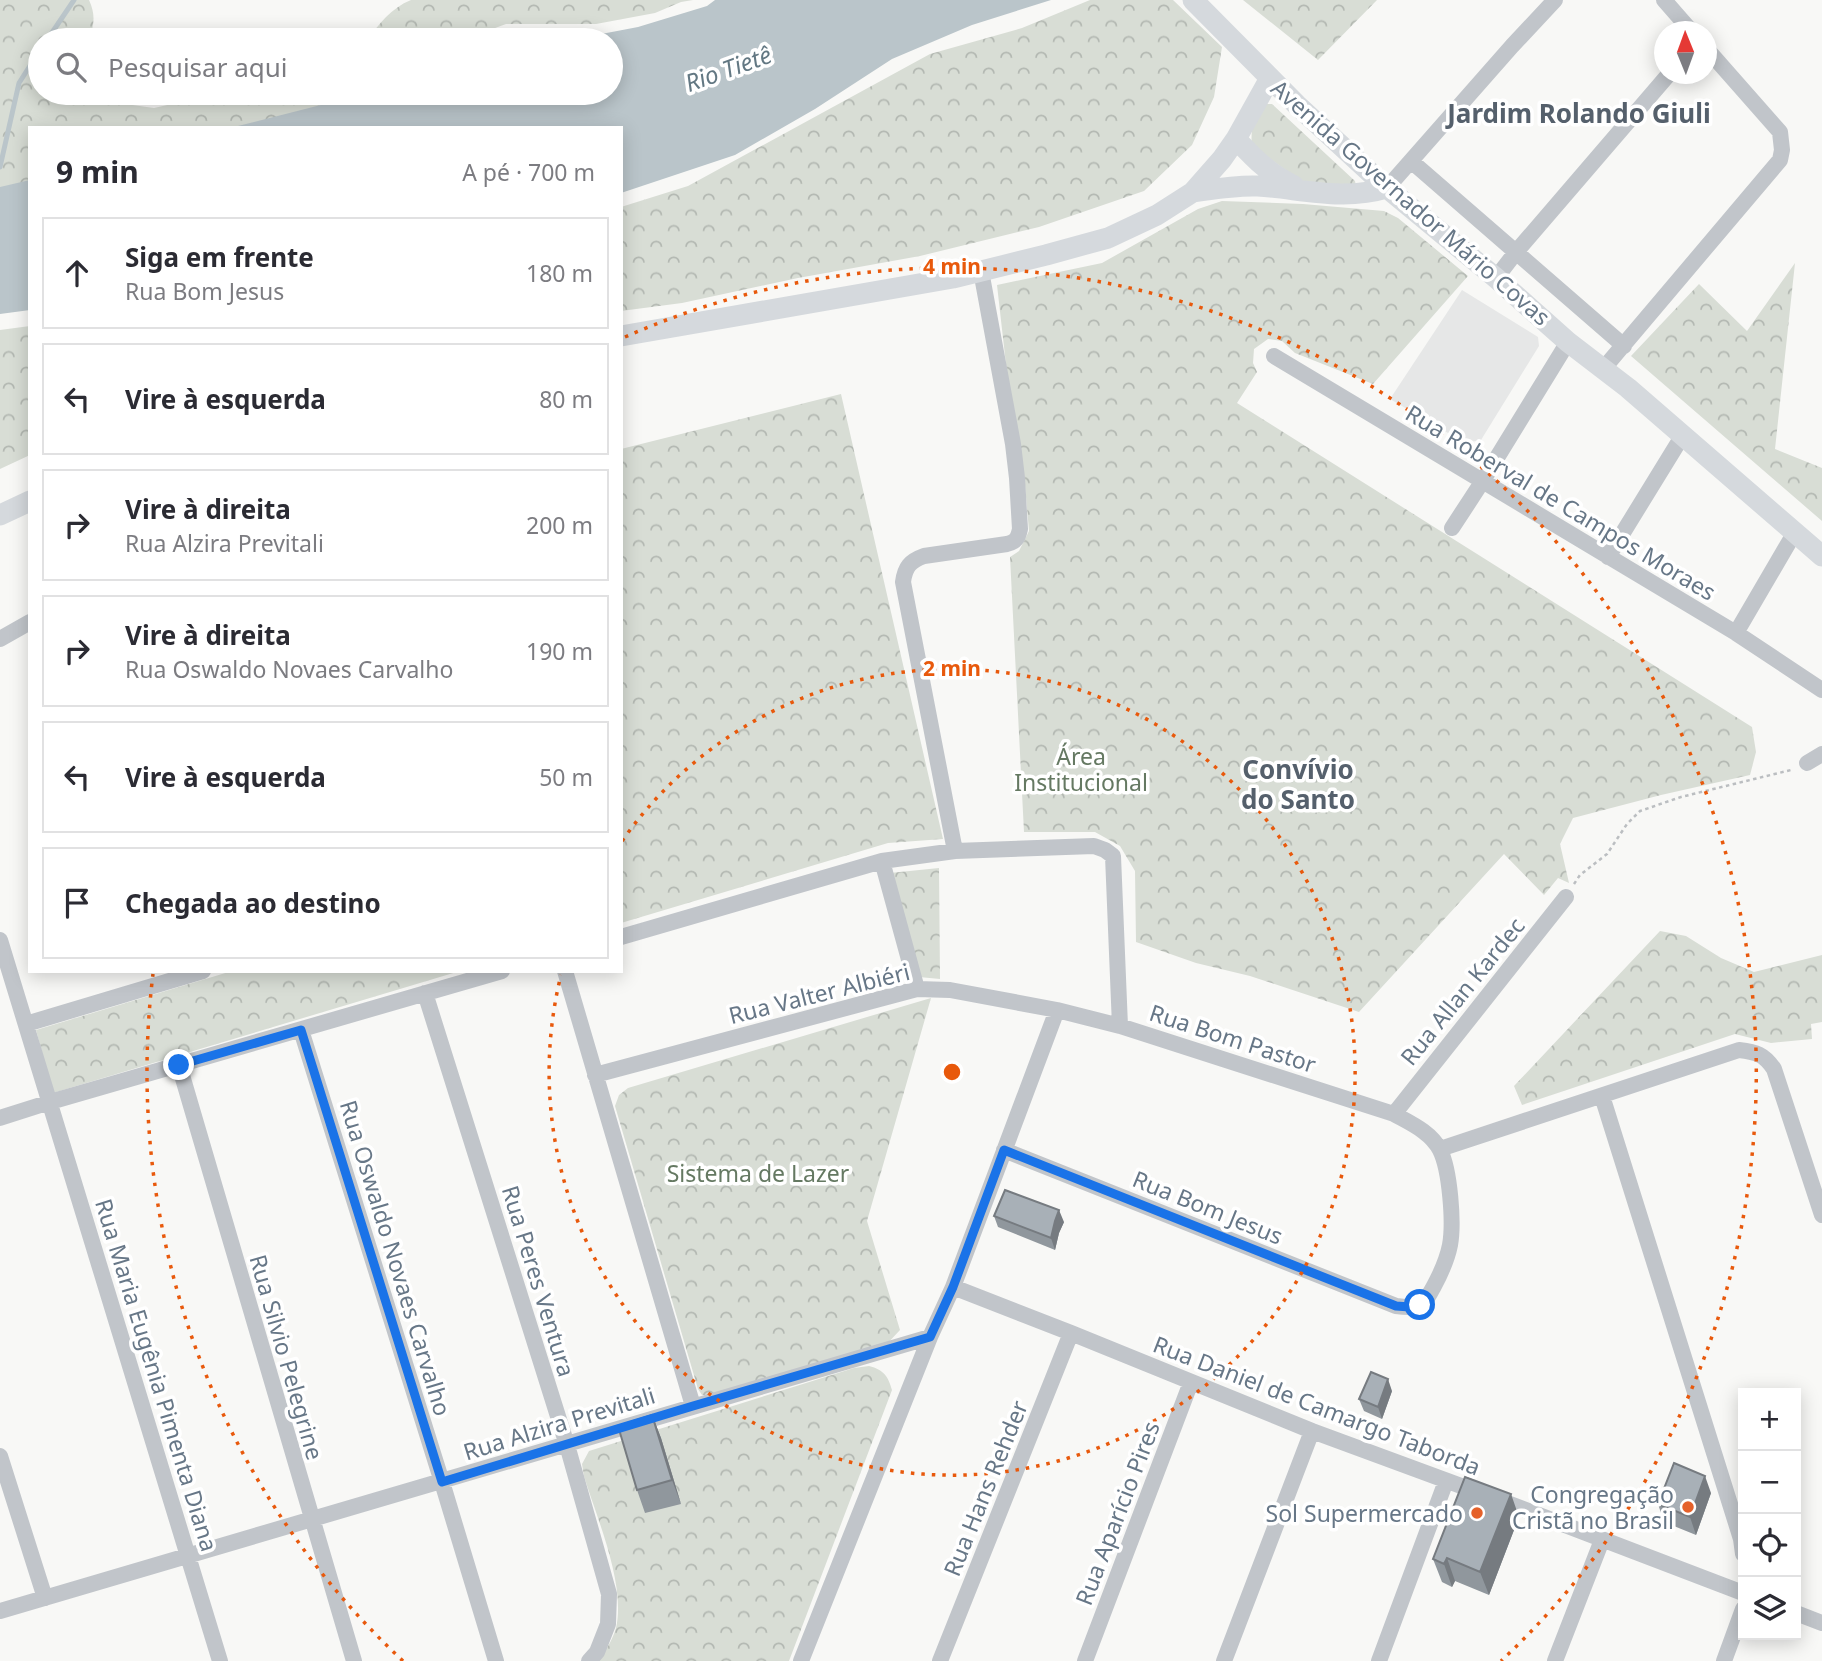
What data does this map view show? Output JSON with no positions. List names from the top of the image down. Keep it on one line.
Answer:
{"streets":{"street":["Avenida Governador Mário Covas","Rua Roberval de Campos Moraes","Rua Allan Kardec","Rua Valter Albiéri","Rua Bom Pastor","Rua Bom Jesus","Rua Oswaldo Novaes Carvalho","Rua Peres Ventura","Rua Silvio Pelegrine","Rua Maria Eugênia Pimenta Diana","Rua Daniel de Camargo Taborda","Rua Alzira Previtali","Rua Hans Rehder","Rua Aparício Pires"]},"crossings":[["Rua Allan Kardec","Rua Bom Pastor"],["Rua Valter Albiéri","Rua Bom Pastor"],["Rua Bom Pastor","Rua Bom Jesus"],["Rua Oswaldo Novaes Carvalho","Rua Alzira Previtali"],["Rua Peres Ventura","Rua Alzira Previtali"],["Rua Silvio Pelegrine","Rua Alzira Previtali"],["Rua Maria Eugênia Pimenta Diana","Rua Alzira Previtali"],["Rua Daniel de Camargo Taborda","Rua Hans Rehder"],["Rua Daniel de Camargo Taborda","Rua Aparício Pires"]],"districts":["Jardim Rolando Giuli","Convívio do Santo"],"water":["Rio Tietê"],"parks":["Área Institucional","Sistema de Lazer"],"places":["Congregação Cristã no Brasil","Sol Supermercado"],"north":"top","page":{"search":"Pesquisar aqui","heading":["9 min","A pé · 700 m"],"list":[["Siga em frente","Rua Bom Jesus","180 m"],["Vire à esquerda","80 m"],["Vire à direita","Rua Alzira Previtali","200 m"],["Vire à direita","Rua Oswaldo Novaes Carvalho","190 m"],["Vire à esquerda","50 m"],"Chegada ao destino"],"map_buttons":["+","−"]},"rings":["4 min","2 min"]}
